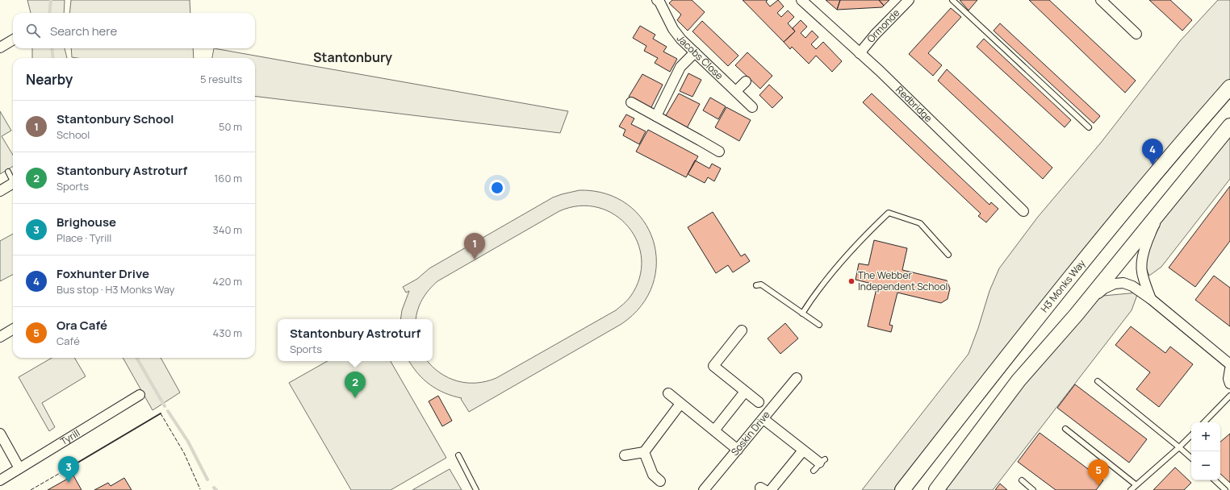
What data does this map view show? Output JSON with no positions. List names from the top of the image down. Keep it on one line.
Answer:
{"streets":{"main road":["H3 Monks Way"],"street":["Ormonde","Jacobs Close","Redbridge","Soskin Drive","Tyrill"]},"crossings":[["Ormonde","Redbridge"]],"districts":["Stantonbury"],"places":["The Webber Independent School"],"page":{"search":"Search here","heading":["Nearby","5 results"],"list":[{"mark":"1","name":"Stantonbury School","note":"School","value":"50 m"},{"mark":"2","name":"Stantonbury Astroturf","note":"Sports","value":"160 m"},{"mark":"3","name":"Brighouse","note":"Place · Tyrill","value":"340 m"},{"mark":"4","name":"Foxhunter Drive","note":"Bus stop · H3 Monks Way","value":"420 m"},{"mark":"5","name":"Ora Café","note":"Café","value":"430 m"}],"pins":["4","1","2","3","5"],"popup":["Stantonbury Astroturf","Sports"],"map_buttons":["+","−"]}}
